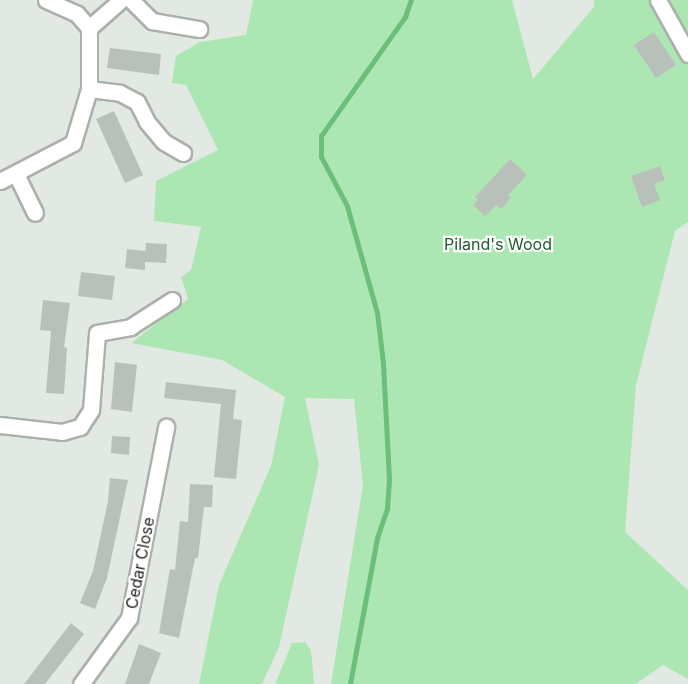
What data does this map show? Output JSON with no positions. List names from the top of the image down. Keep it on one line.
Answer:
{"streets":{"street":["Cedar Close"]},"parks":["Piland's Wood"]}
